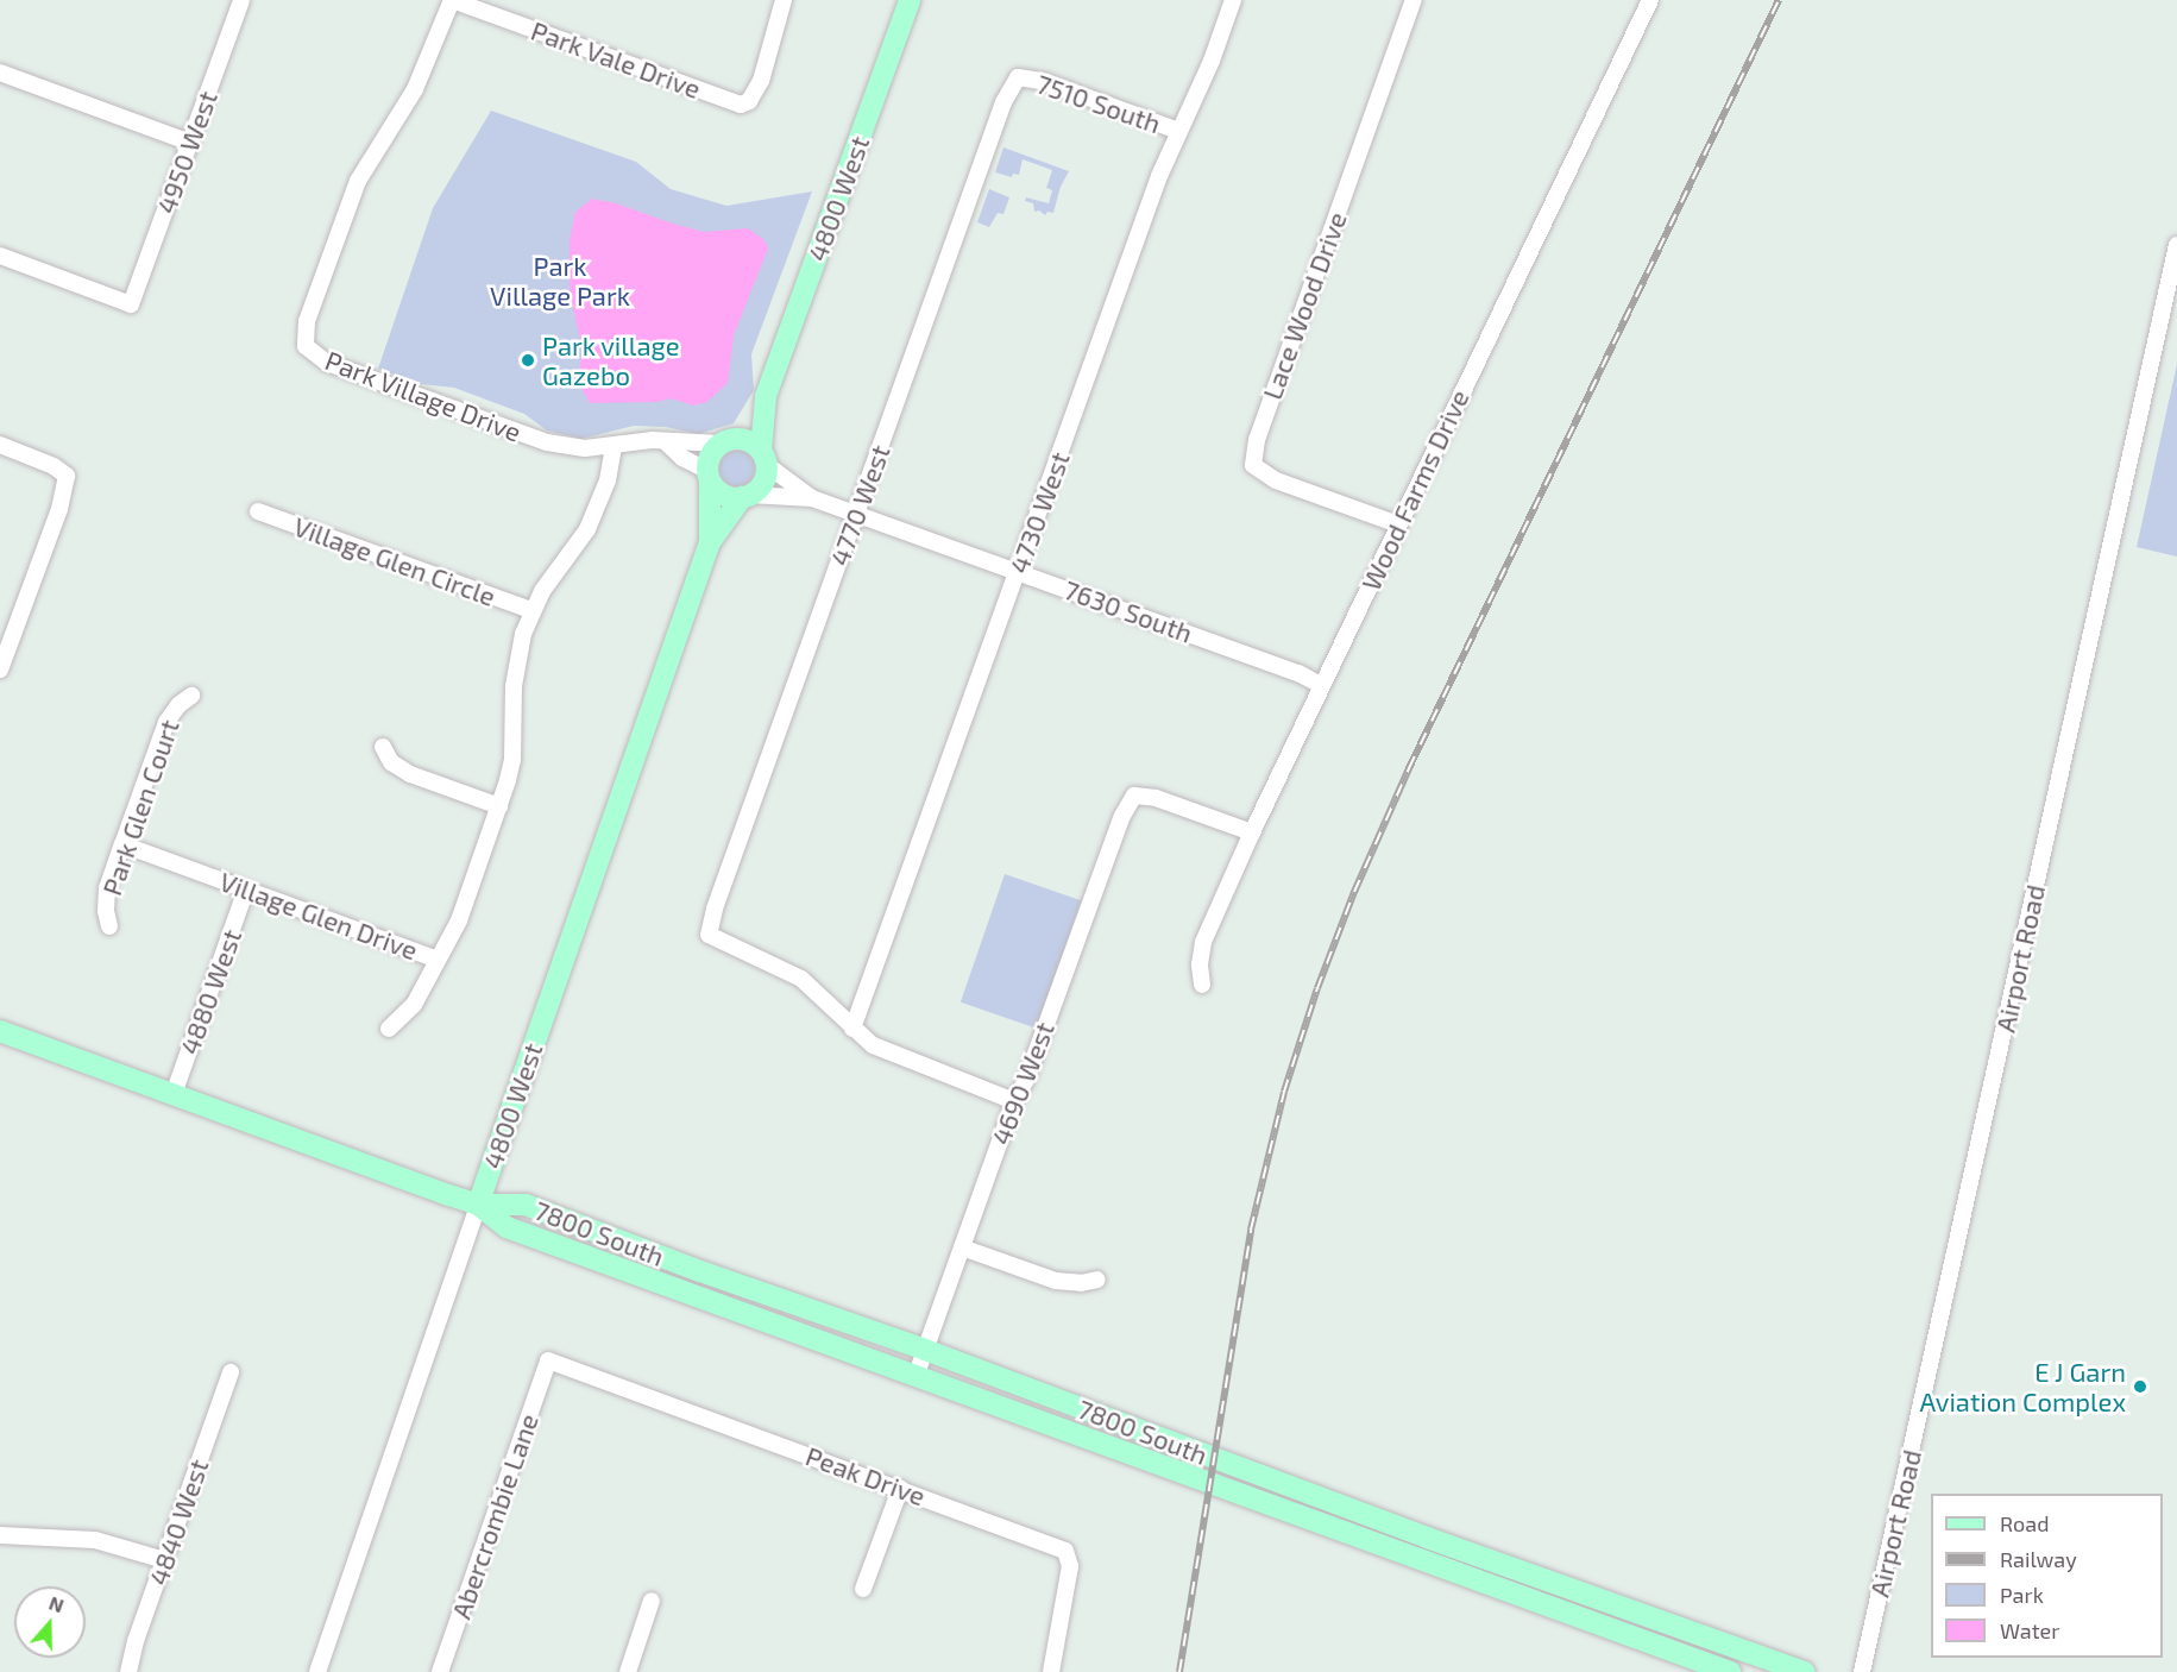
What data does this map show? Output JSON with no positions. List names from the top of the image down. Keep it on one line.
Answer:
{"streets":{"main road":["4800 West","7800 South"],"street":["Park Vale Drive","7510 South","4950 West","Lace Wood Drive","Park Village Drive","Wood Farms Drive","4770 West","4730 West","Village Glen Circle","7630 South","Park Glen Court","Village Glen Drive","Airport Road","4880 West","4690 West","Peak Drive","Abercrombie Lane","4840 West"]},"crossings":[["Park Vale Drive","Park Village Drive"],["7510 South","4770 West"],["7510 South","4730 West"],["4800 West","Park Village Drive"],["4800 West","7630 South"],["4800 West","7800 South"],["Lace Wood Drive","Wood Farms Drive"],["Park Village Drive","7630 South"],["Park Village Drive","Village Glen Drive"],["Wood Farms Drive","7630 South"],["Wood Farms Drive","4690 West"],["4770 West","4730 West"],["4770 West","7630 South"],["4730 West","7630 South"],["Village Glen Circle","Village Glen Drive"],["Park Glen Court","Village Glen Drive"],["Village Glen Drive","4880 West"],["4880 West","7800 South"],["4690 West","7800 South"],["Peak Drive","Abercrombie Lane"]],"parks":["Park Village Park"],"places":["Park village Gazebo","E J Garn Aviation Complex"],"legend":["Road","Railway","Park","Water"],"north":"top"}
